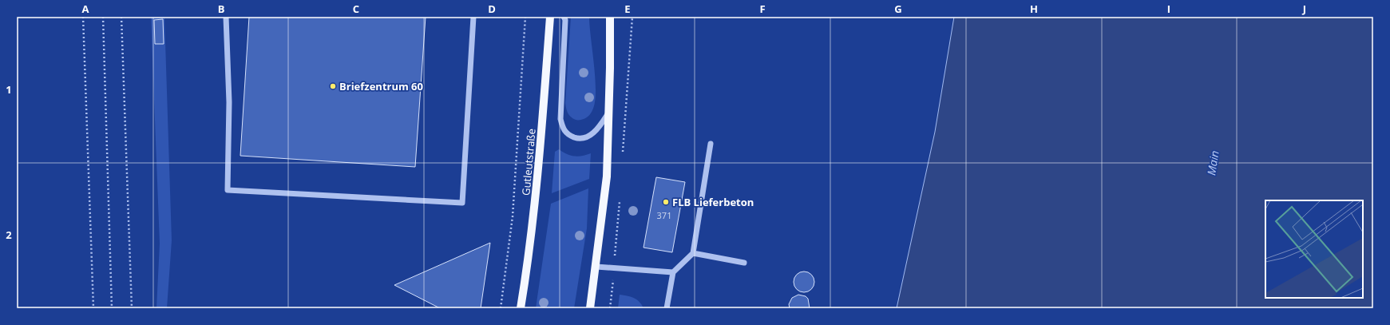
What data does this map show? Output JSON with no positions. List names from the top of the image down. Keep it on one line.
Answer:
{"streets":{"main road":["Gutleutstraße"]},"water":["Main"],"places":["Briefzentrum 60","FLB Lieferbeton"],"house_numbers":["371"],"grid":{"columns":["A","B","C","D","E","F","G","H","I","J"],"rows":["1","2"]}}
